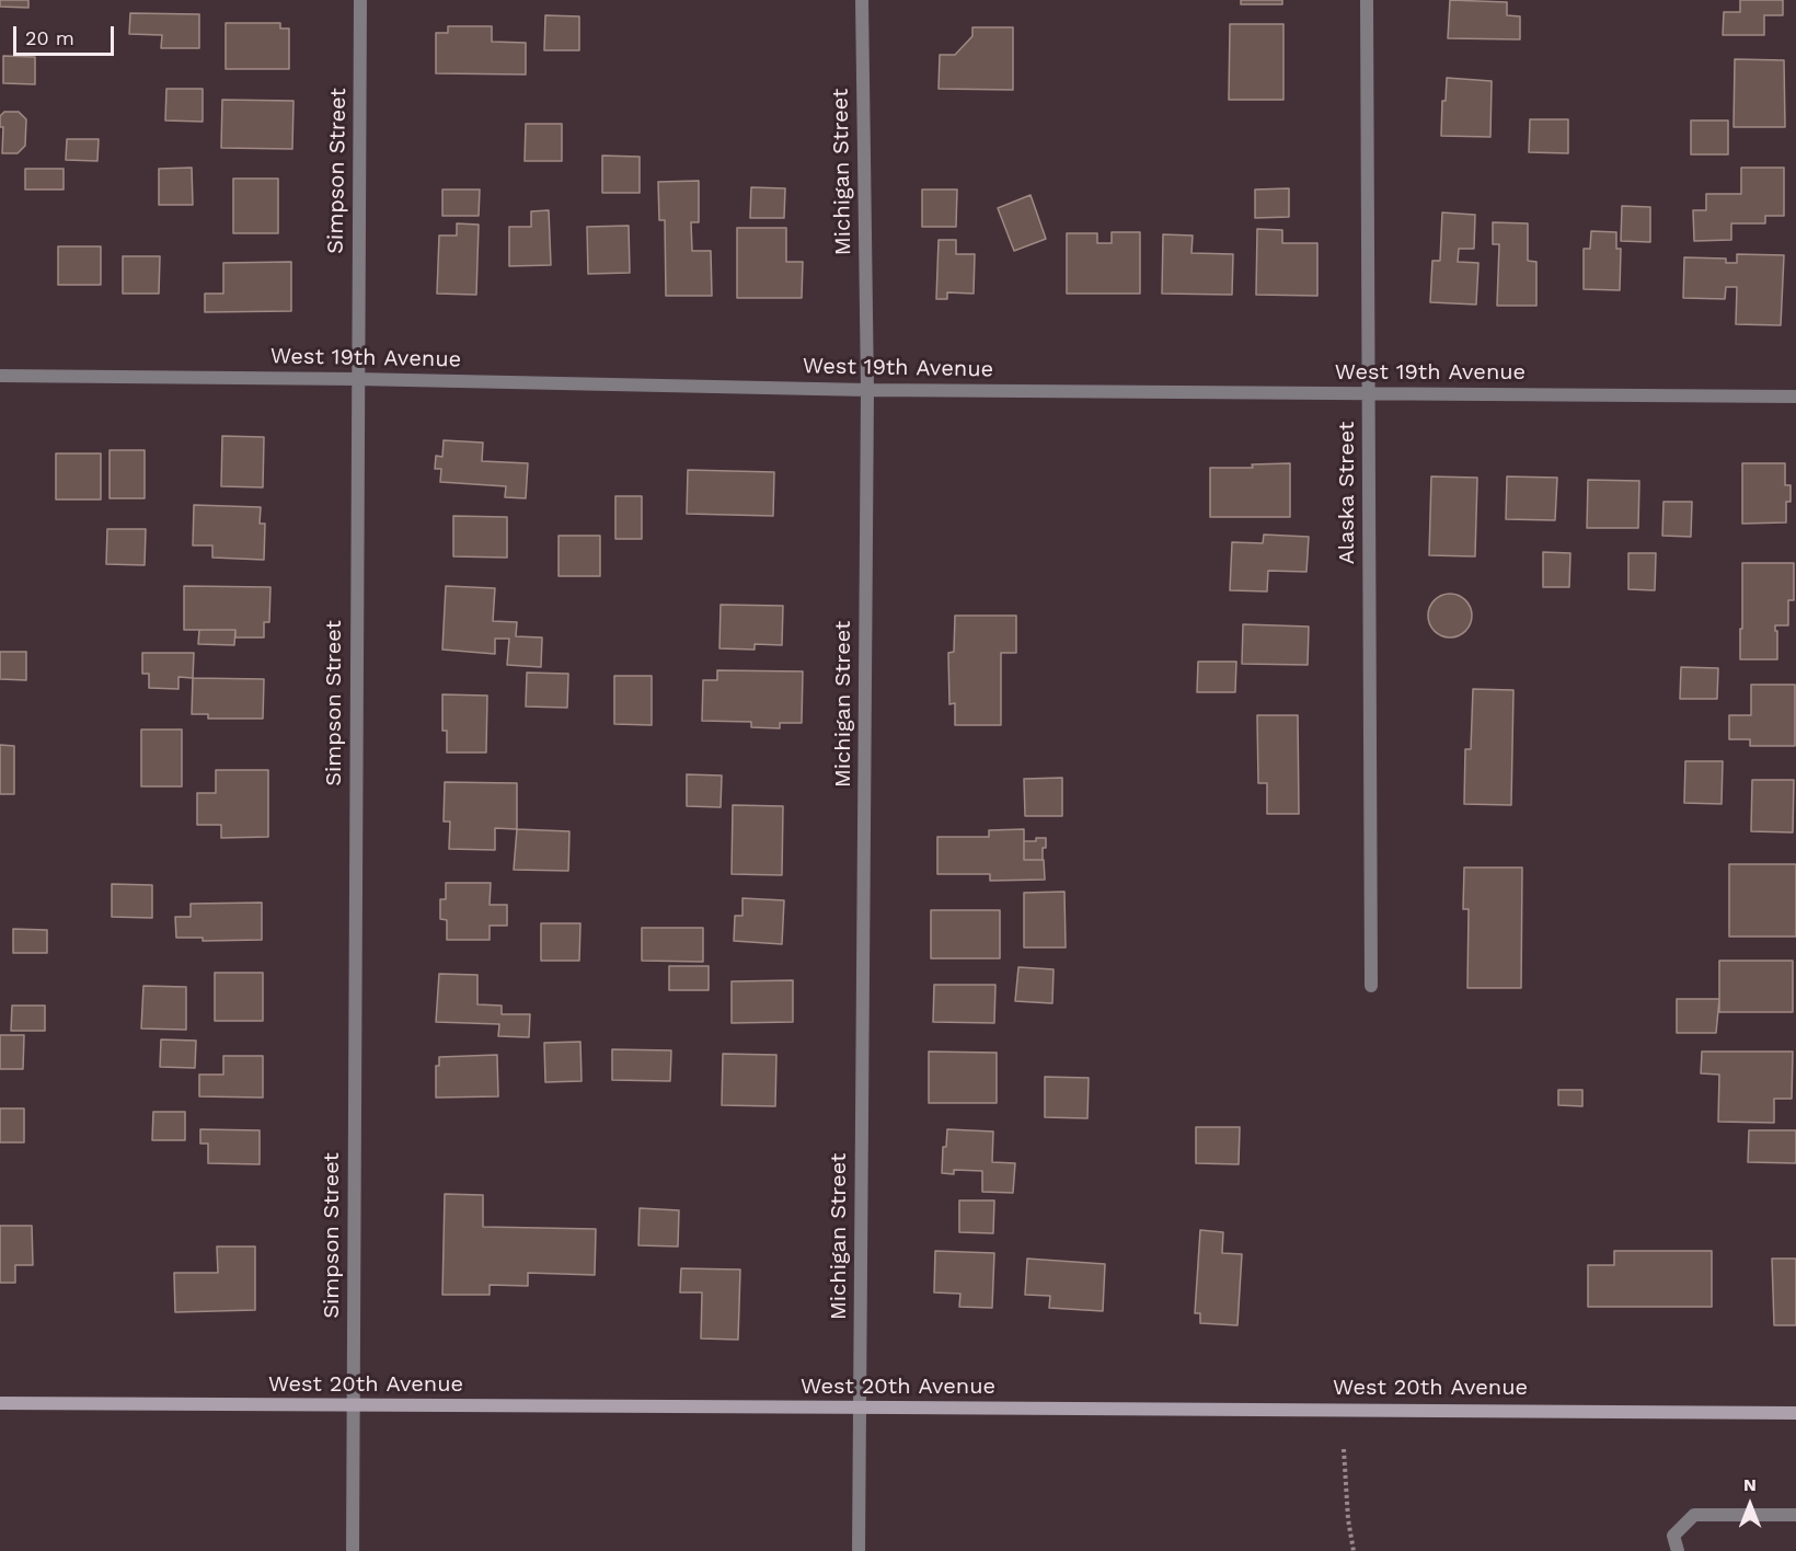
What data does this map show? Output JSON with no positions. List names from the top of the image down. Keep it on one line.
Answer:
{"streets":{"main road":["West 20th Avenue"],"street":["Simpson Street","Michigan Street","West 19th Avenue","Alaska Street"]},"crossings":[["Simpson Street","West 19th Avenue"],["Simpson Street","West 20th Avenue"],["Michigan Street","West 19th Avenue"],["Michigan Street","West 20th Avenue"],["West 19th Avenue","Alaska Street"]],"scale_bar":"20 m","north":"top"}
